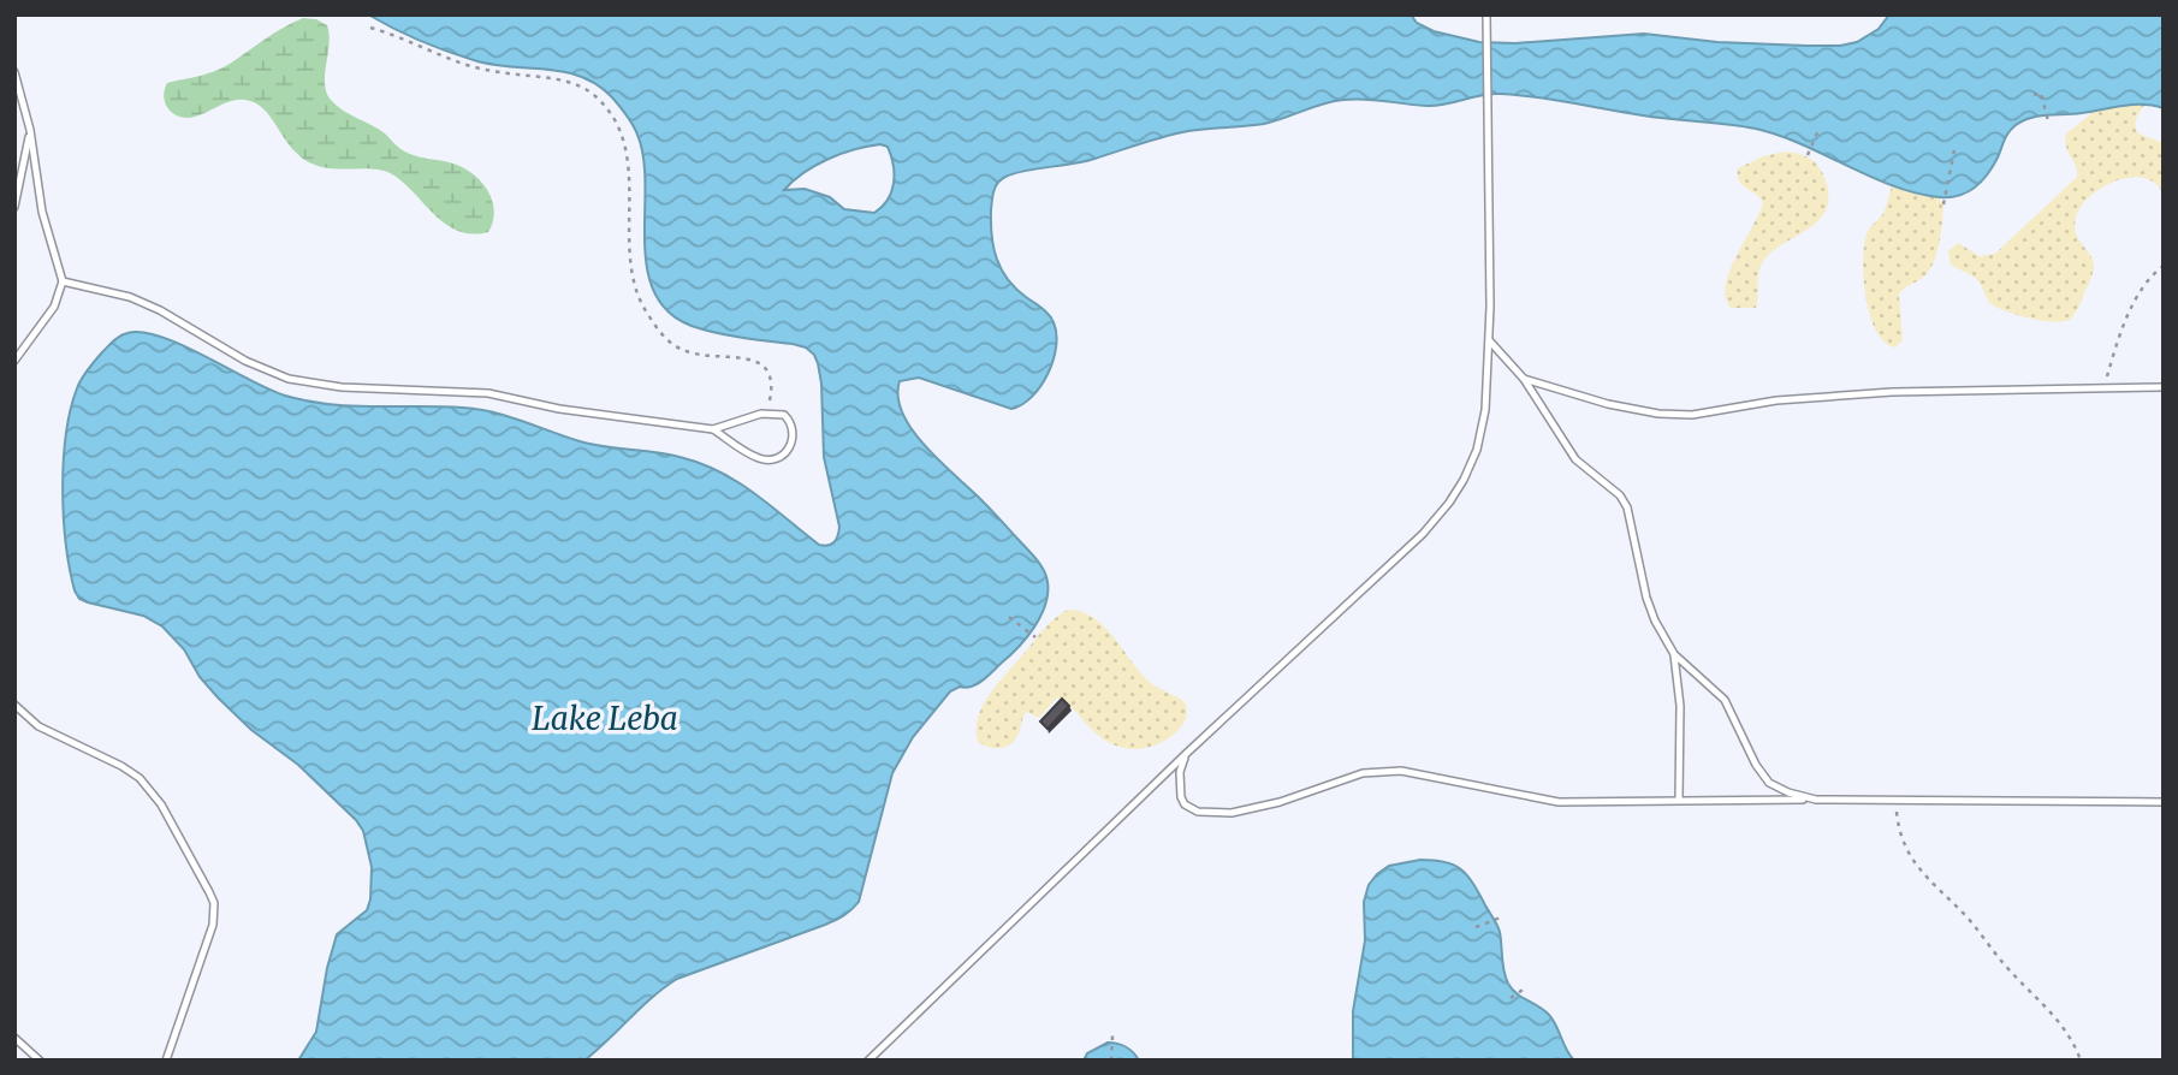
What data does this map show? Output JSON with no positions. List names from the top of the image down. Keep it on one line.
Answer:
{"water":["Lake Leba"]}
